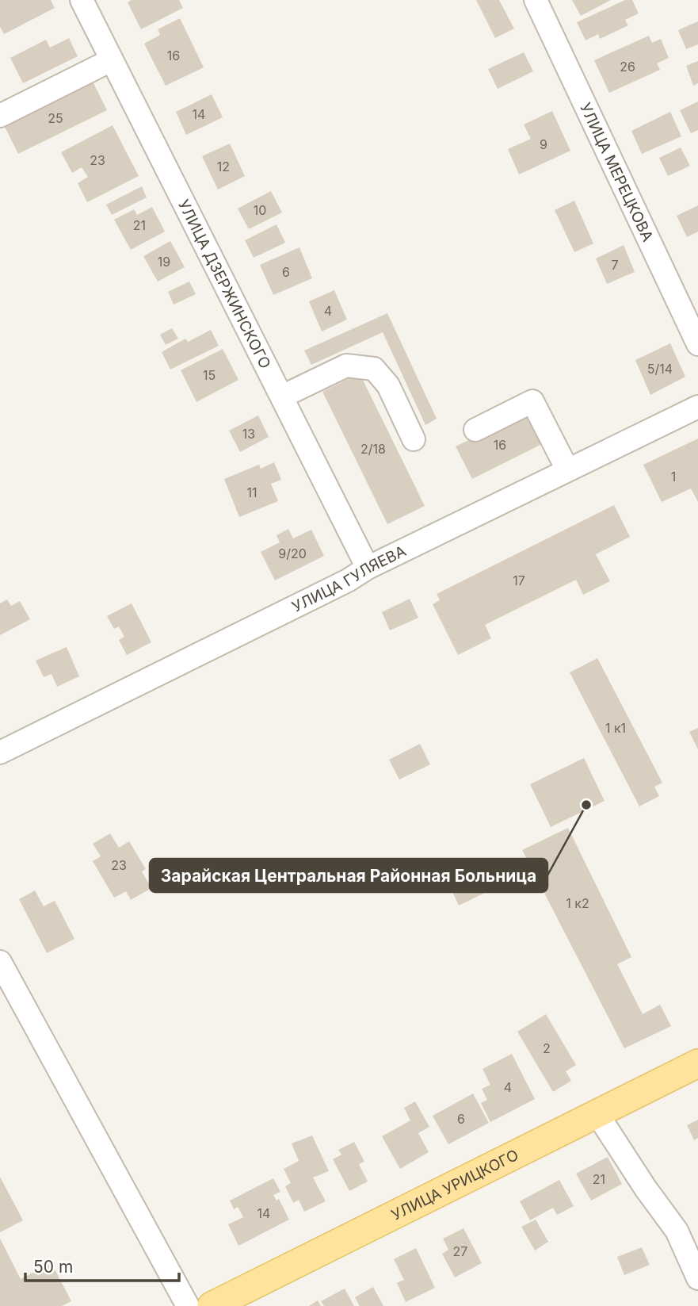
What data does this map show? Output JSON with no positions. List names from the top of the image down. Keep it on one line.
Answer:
{"streets":{"main road":["УЛИЦА УРИЦКОГО"],"street":["УЛИЦА МЕРЕЦКОВА","УЛИЦА ДЗЕРЖИНСКОГО","УЛИЦА ГУЛЯЕВА"]},"crossings":[["УЛИЦА ДЗЕРЖИНСКОГО","УЛИЦА ГУЛЯЕВА"]],"places":["Зарайская Центральная Районная Больница"],"house_numbers":["16","26","14","25","9","23","12","10","21","19","7","6","4","5/14","15","13","16","2/18","1","11","9/20","17","1 к1","23","1 к2","2","4","6","21","14","27"],"scale_bar":"50 m"}
